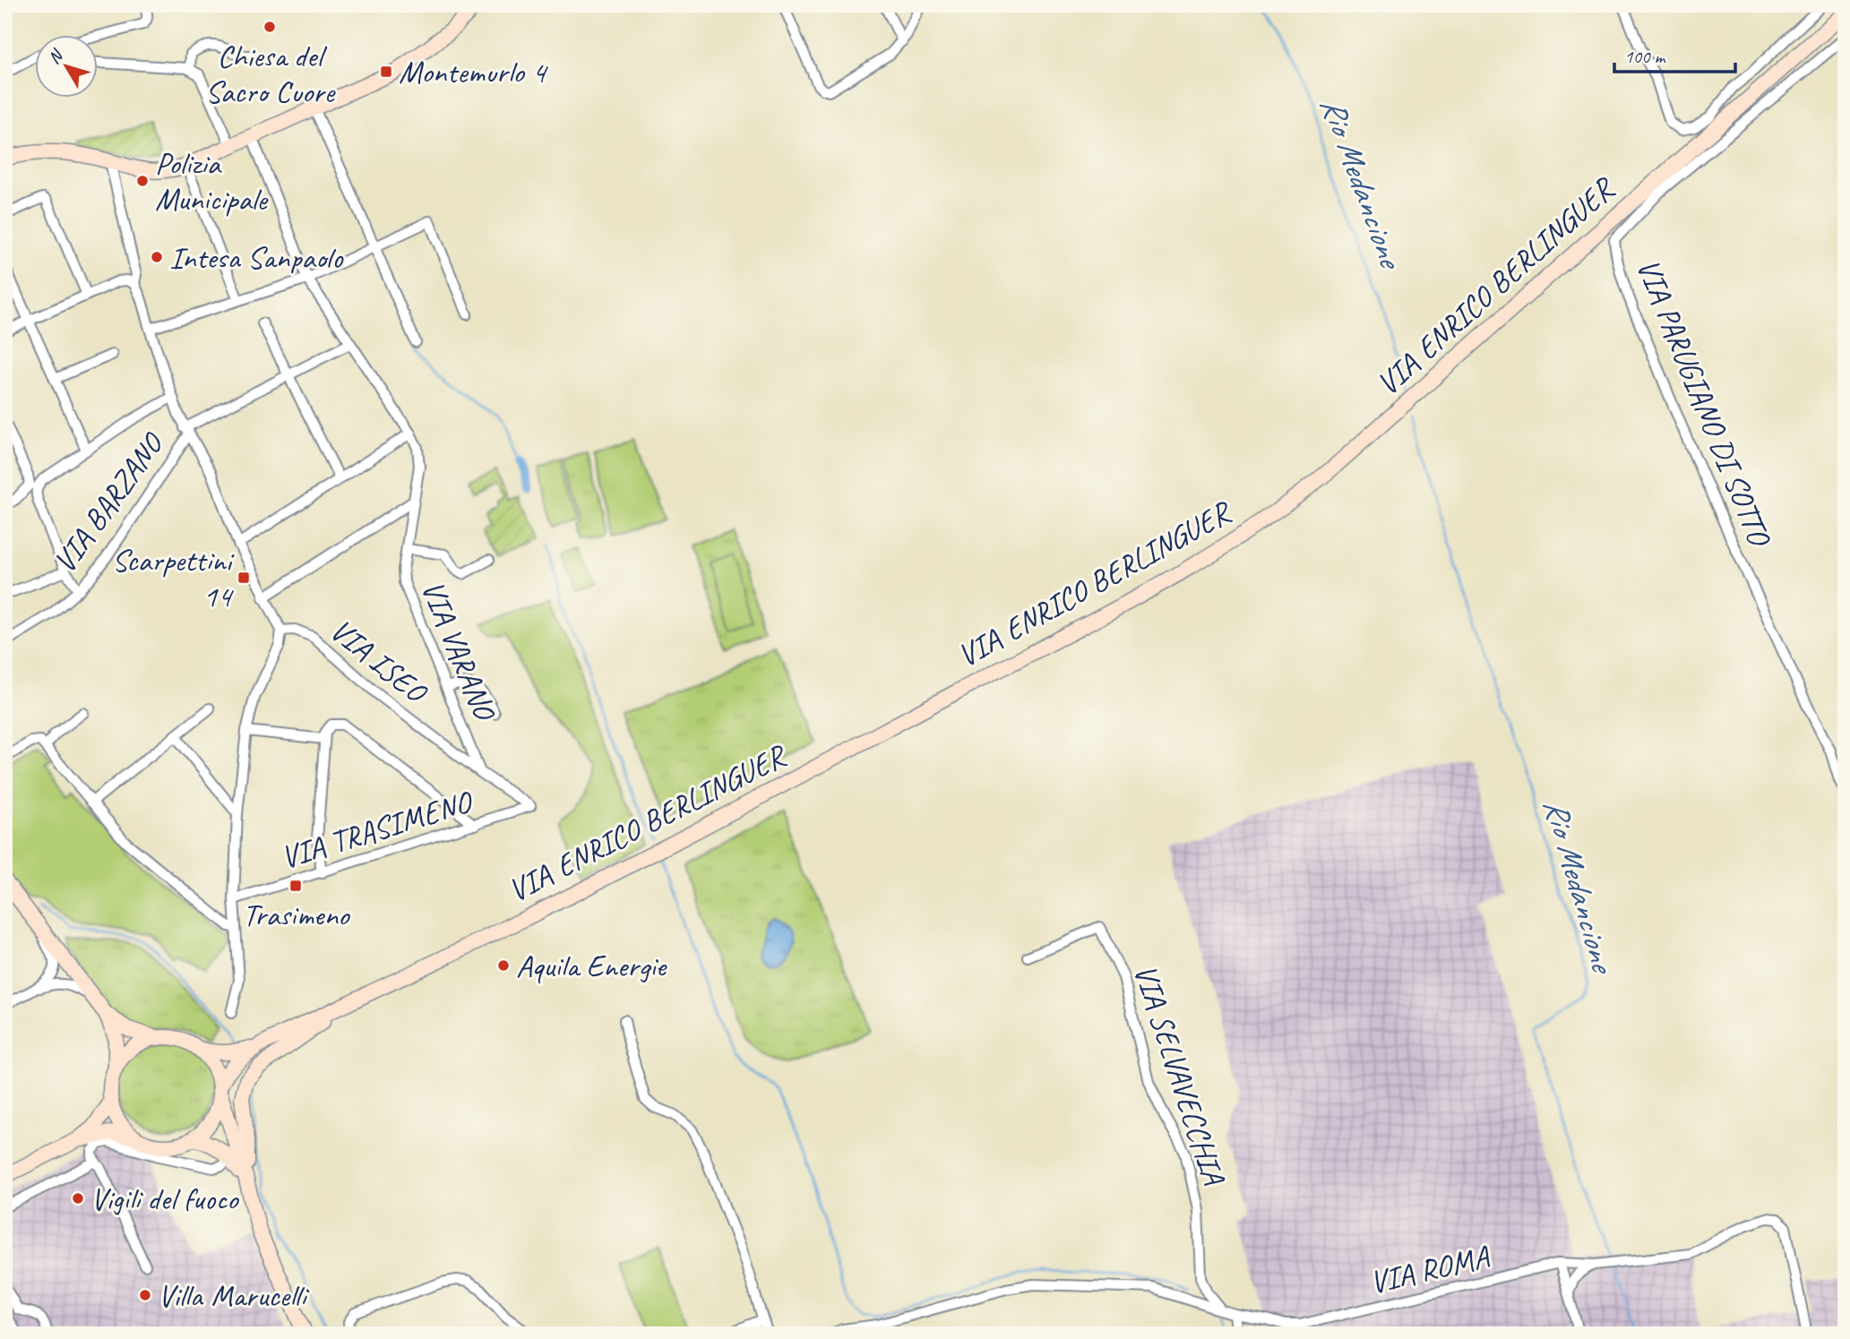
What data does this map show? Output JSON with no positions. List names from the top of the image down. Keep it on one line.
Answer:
{"streets":{"main road":["VIA ENRICO BERLINGUER"],"street":["VIA PARUGIANO DI SOTTO","VIA BARZANO","VIA VARANO","VIA ISEO","VIA TRASIMENO","VIA SELVAVECCHIA","VIA ROMA"]},"crossings":[["VIA VARANO","VIA ISEO"],["VIA ISEO","VIA TRASIMENO"],["VIA SELVAVECCHIA","VIA ROMA"]],"water":["Rio Medancione"],"places":{"other":["Chiesa del Sacro Cuore","Polizia Municipale","Intesa Sanpaolo","Aquila Energie","Vigili del fuoco","Villa Marucelli"],"transit":["Montemurlo 4","Scarpettini 14","Trasimeno"]},"scale_bar":"100 m","north":"top left"}
